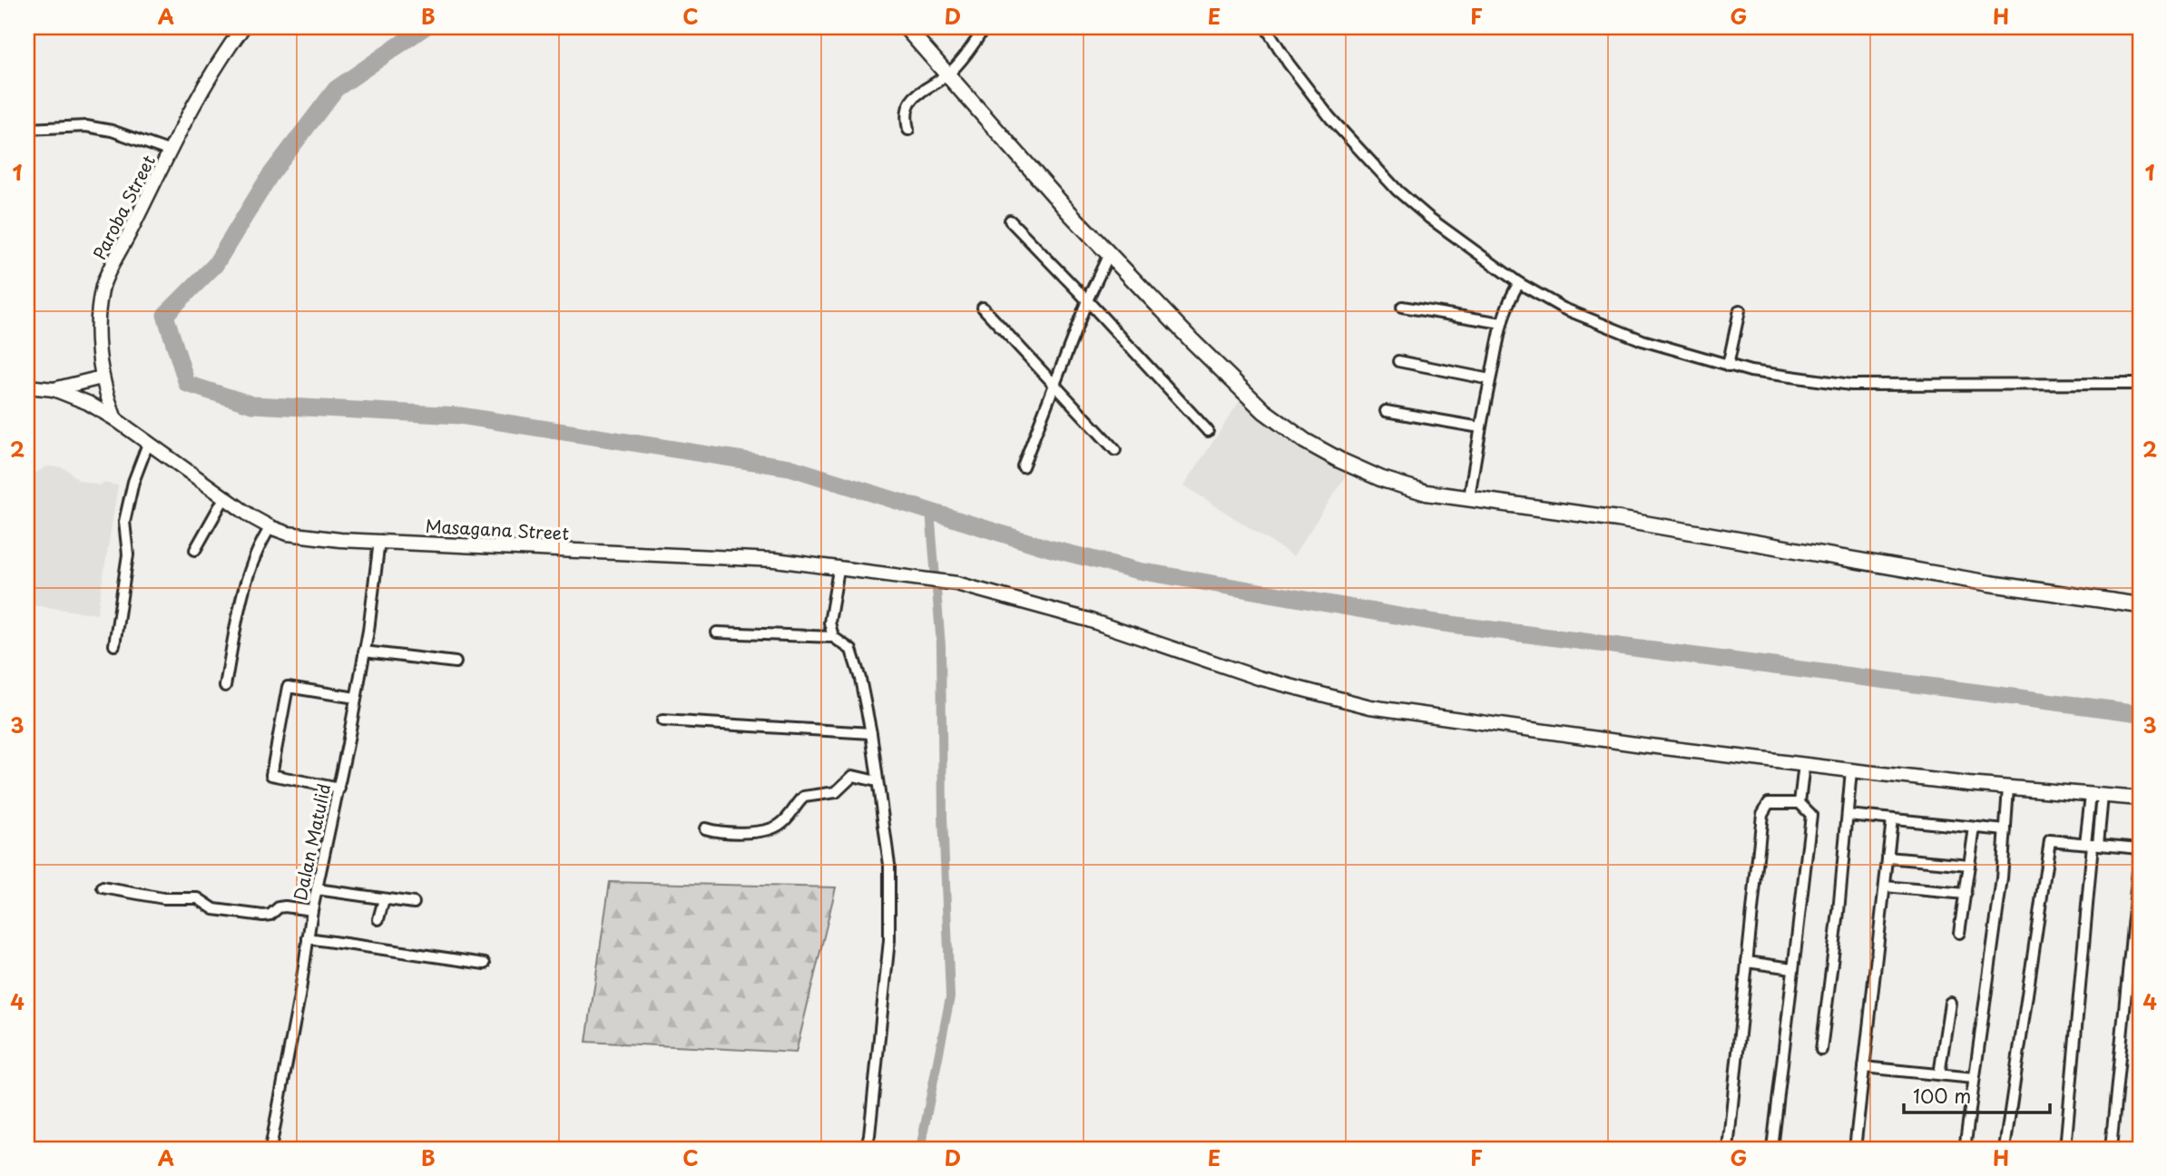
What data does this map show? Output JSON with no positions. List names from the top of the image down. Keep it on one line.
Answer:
{"streets":{"street":["Paroba Street","Masagana Street","Dalan Matulid"]},"crossings":[["Paroba Street","Masagana Street"],["Masagana Street","Dalan Matulid"]],"scale_bar":"100 m","grid":{"columns":["A","B","C","D","E","F","G","H"],"rows":["1","2","3","4"]}}
